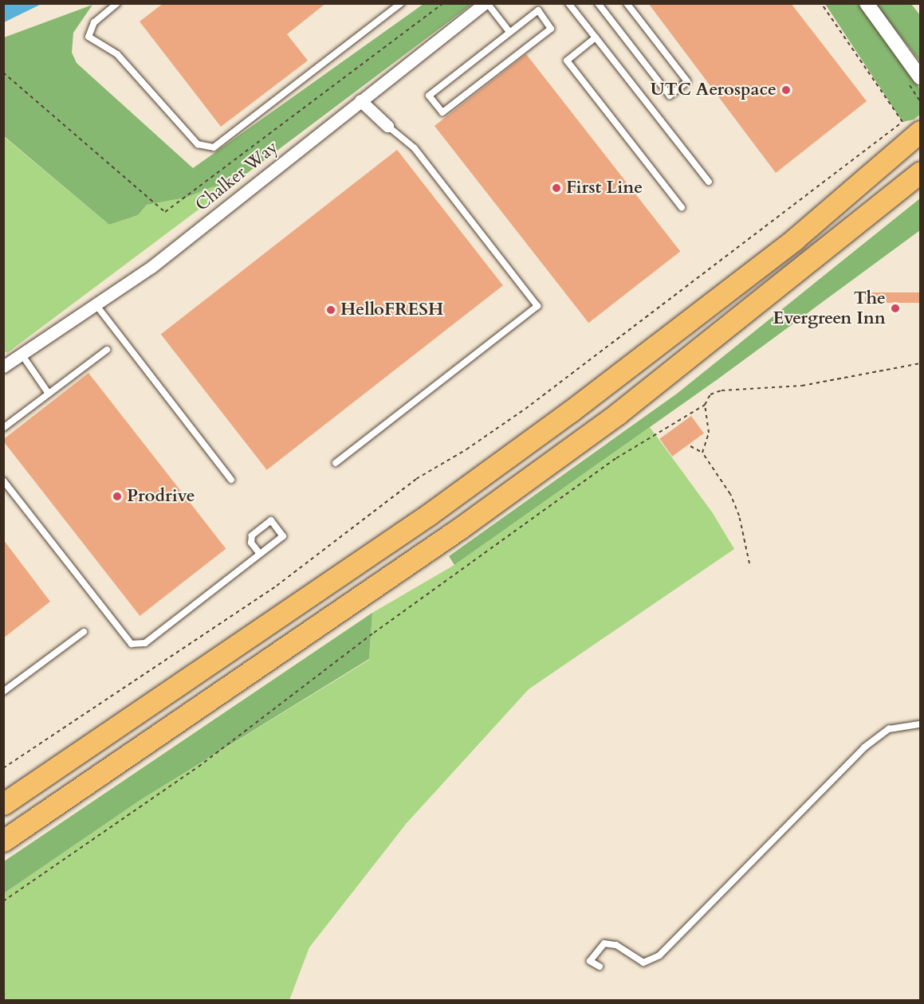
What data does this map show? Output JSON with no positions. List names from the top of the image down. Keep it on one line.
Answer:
{"streets":{"street":["Chalker Way"]},"places":["UTC Aerospace","First Line","The Evergreen Inn","HelloFRESH","Prodrive"]}
